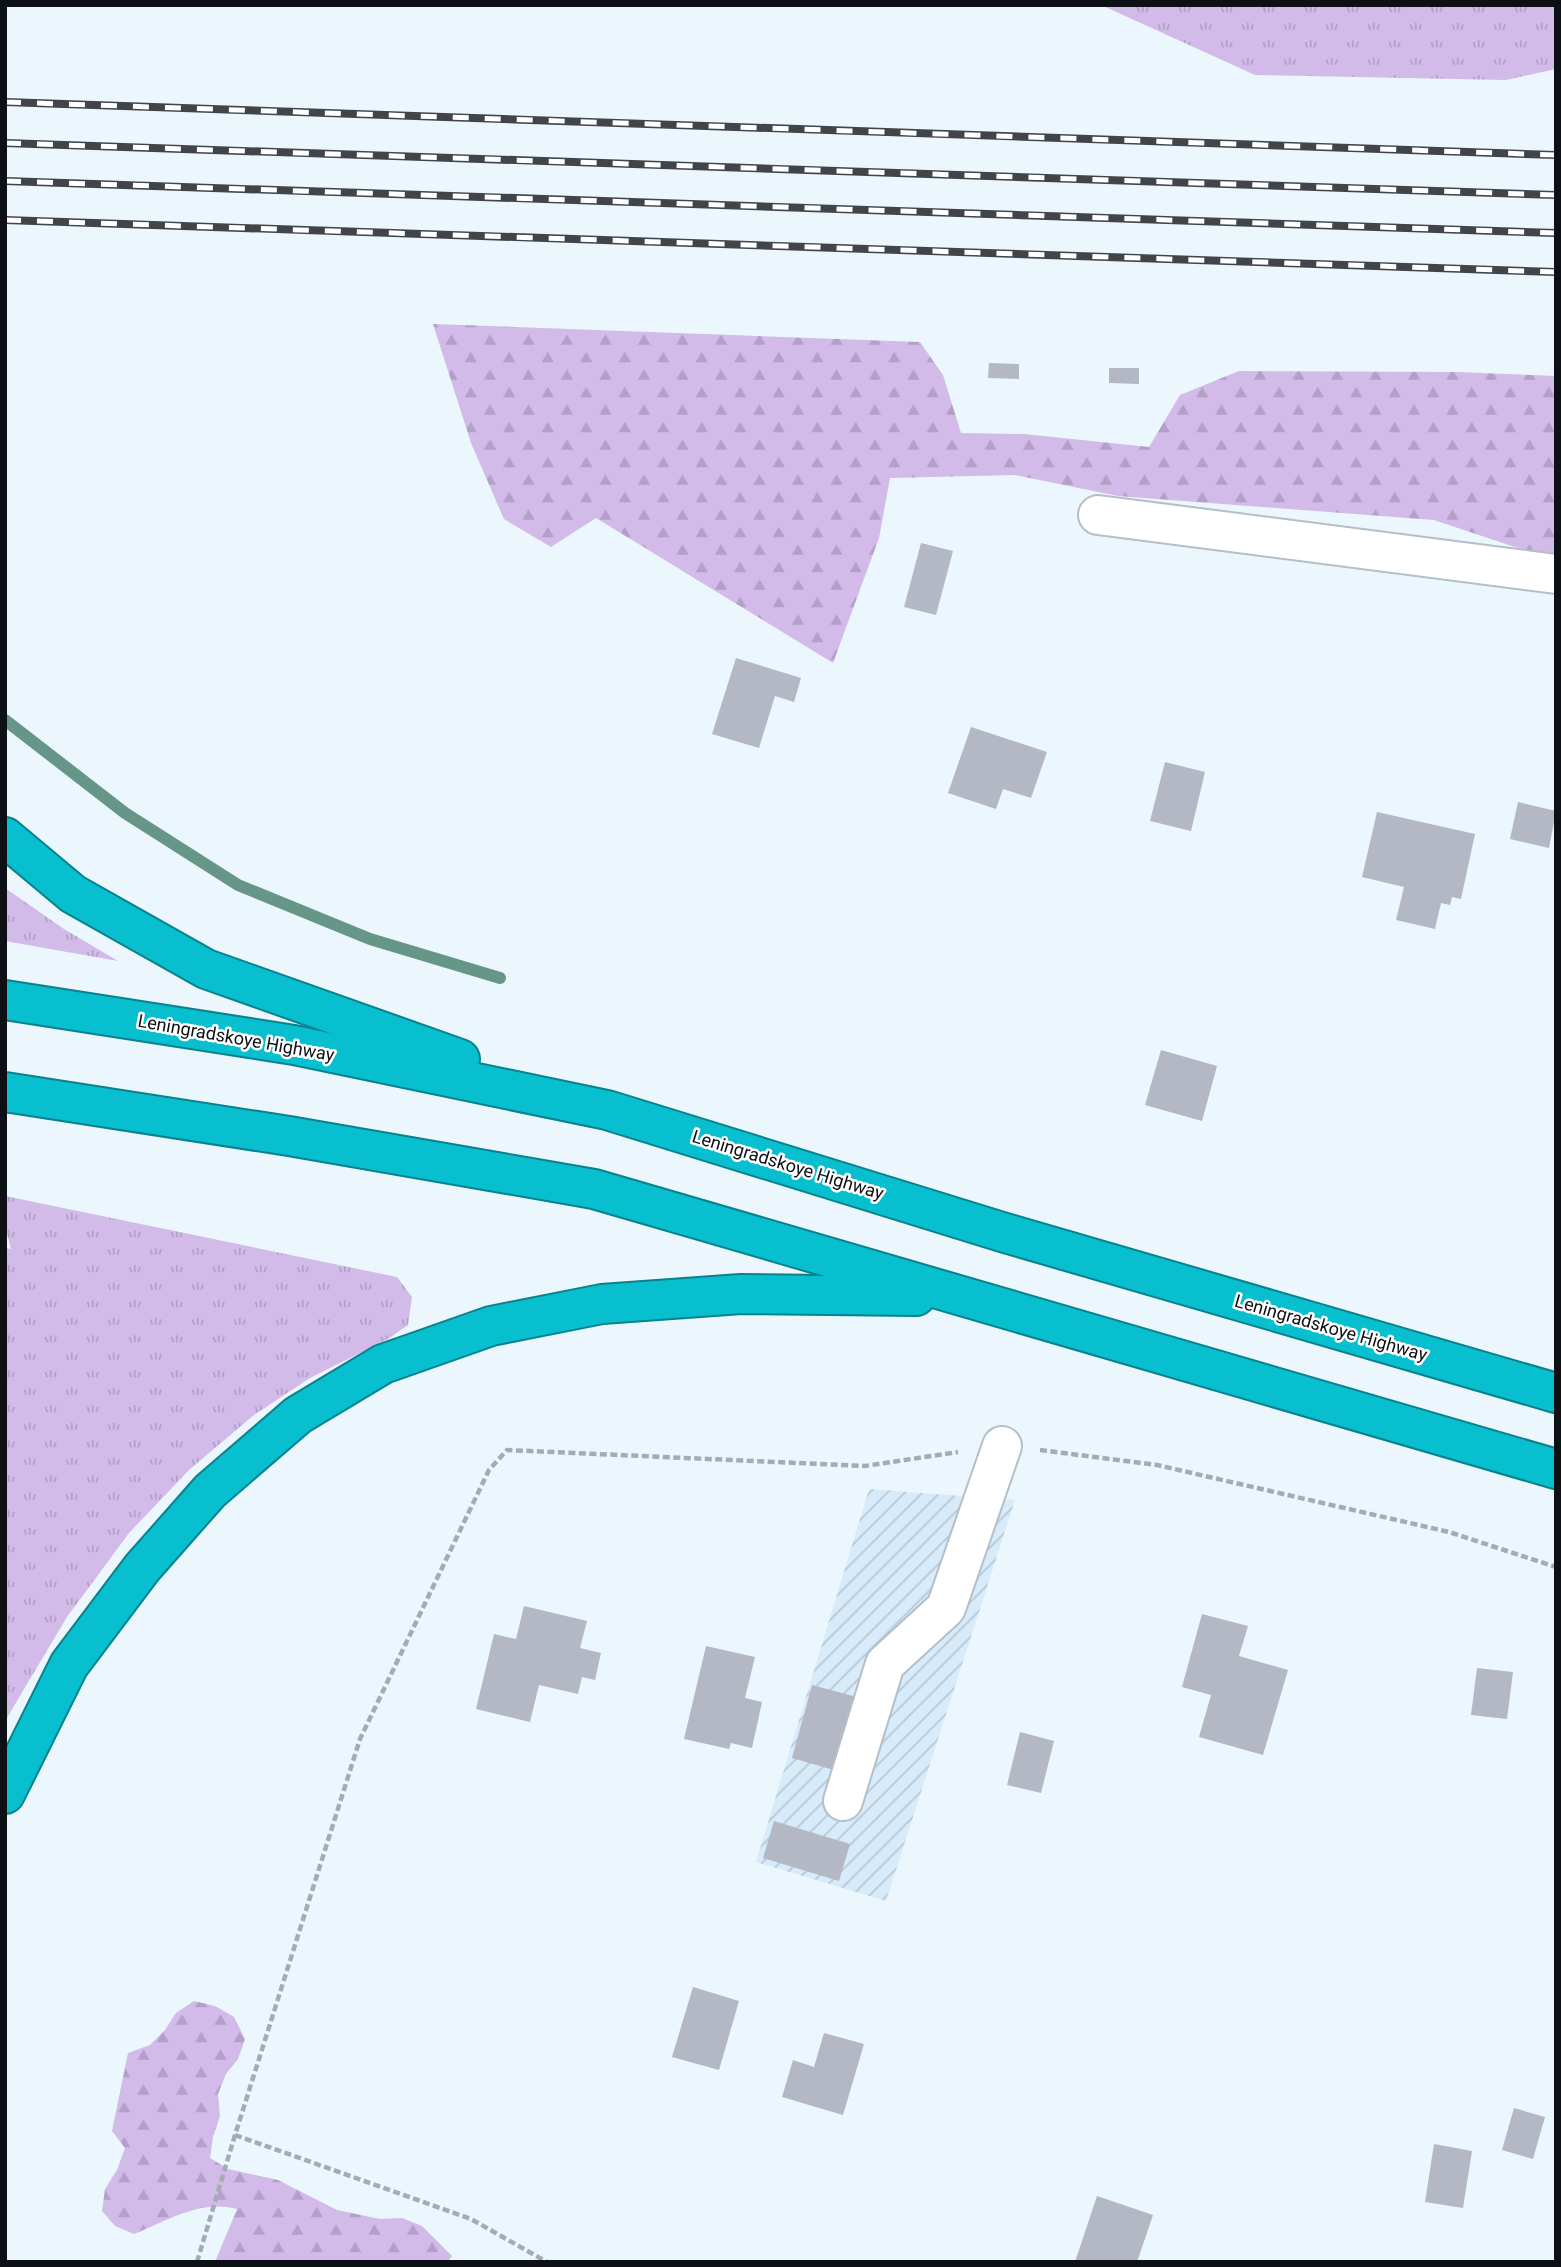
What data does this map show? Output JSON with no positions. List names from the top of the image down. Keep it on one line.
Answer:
{"streets":{"highway":["Leningradskoye Highway"]}}
